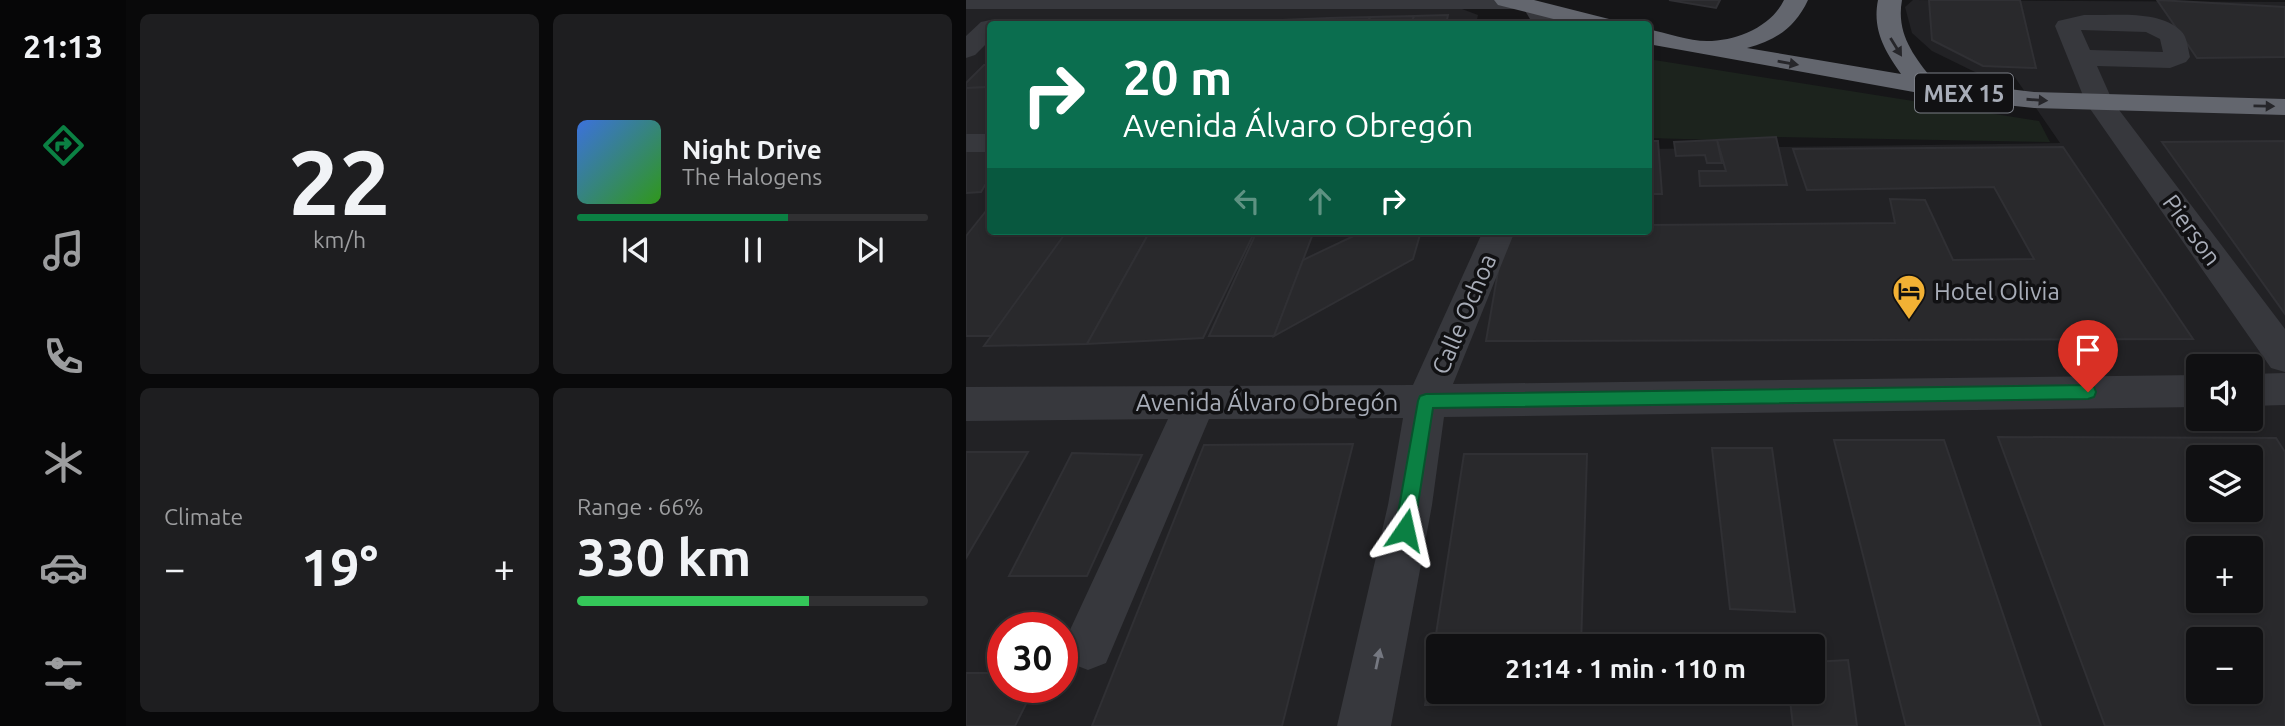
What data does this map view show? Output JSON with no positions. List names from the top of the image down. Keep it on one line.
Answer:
{"streets":{"highway":["MEX 15"],"street":["Pierson","Calle Ochoa","Avenida Álvaro Obregón"]},"crossings":[["MEX 15","Pierson"],["Calle Ochoa","Avenida Álvaro Obregón"]],"places":{"hotel":["Hotel Olivia"]},"page":{"tabs":"21:13","tile":[["22","km/h"],"Climate",["Range · 66%","330 km"]],"turn":["20 m","Avenida Álvaro Obregón"],"song":["Night Drive","The Halogens"],"map_buttons":["+","−"],"heat":["−","19°","+"],"limit":"30","trip":"21:14 · 1 min · 110 m"}}
